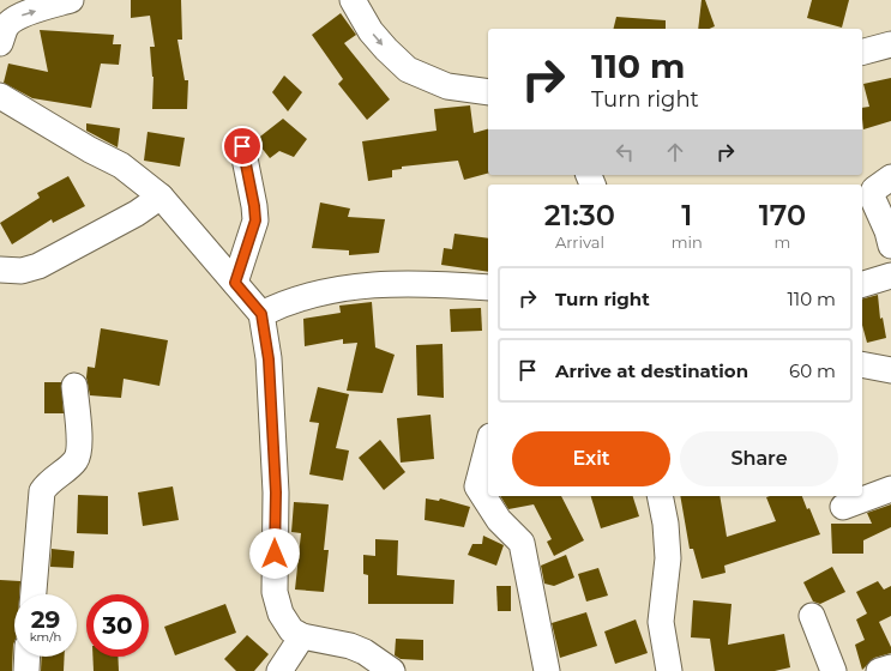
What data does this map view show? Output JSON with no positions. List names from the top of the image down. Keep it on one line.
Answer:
{"page":{"turn":["110 m","Turn right"],"eta":["21:30","Arrival","1","min","170","m"],"list":[{"name":"Turn right","value":"110 m"},{"name":"Arrive at destination","value":"60 m"}],"buttons":["Exit","Share"],"speed":"29 km/h","limit":"30"}}
